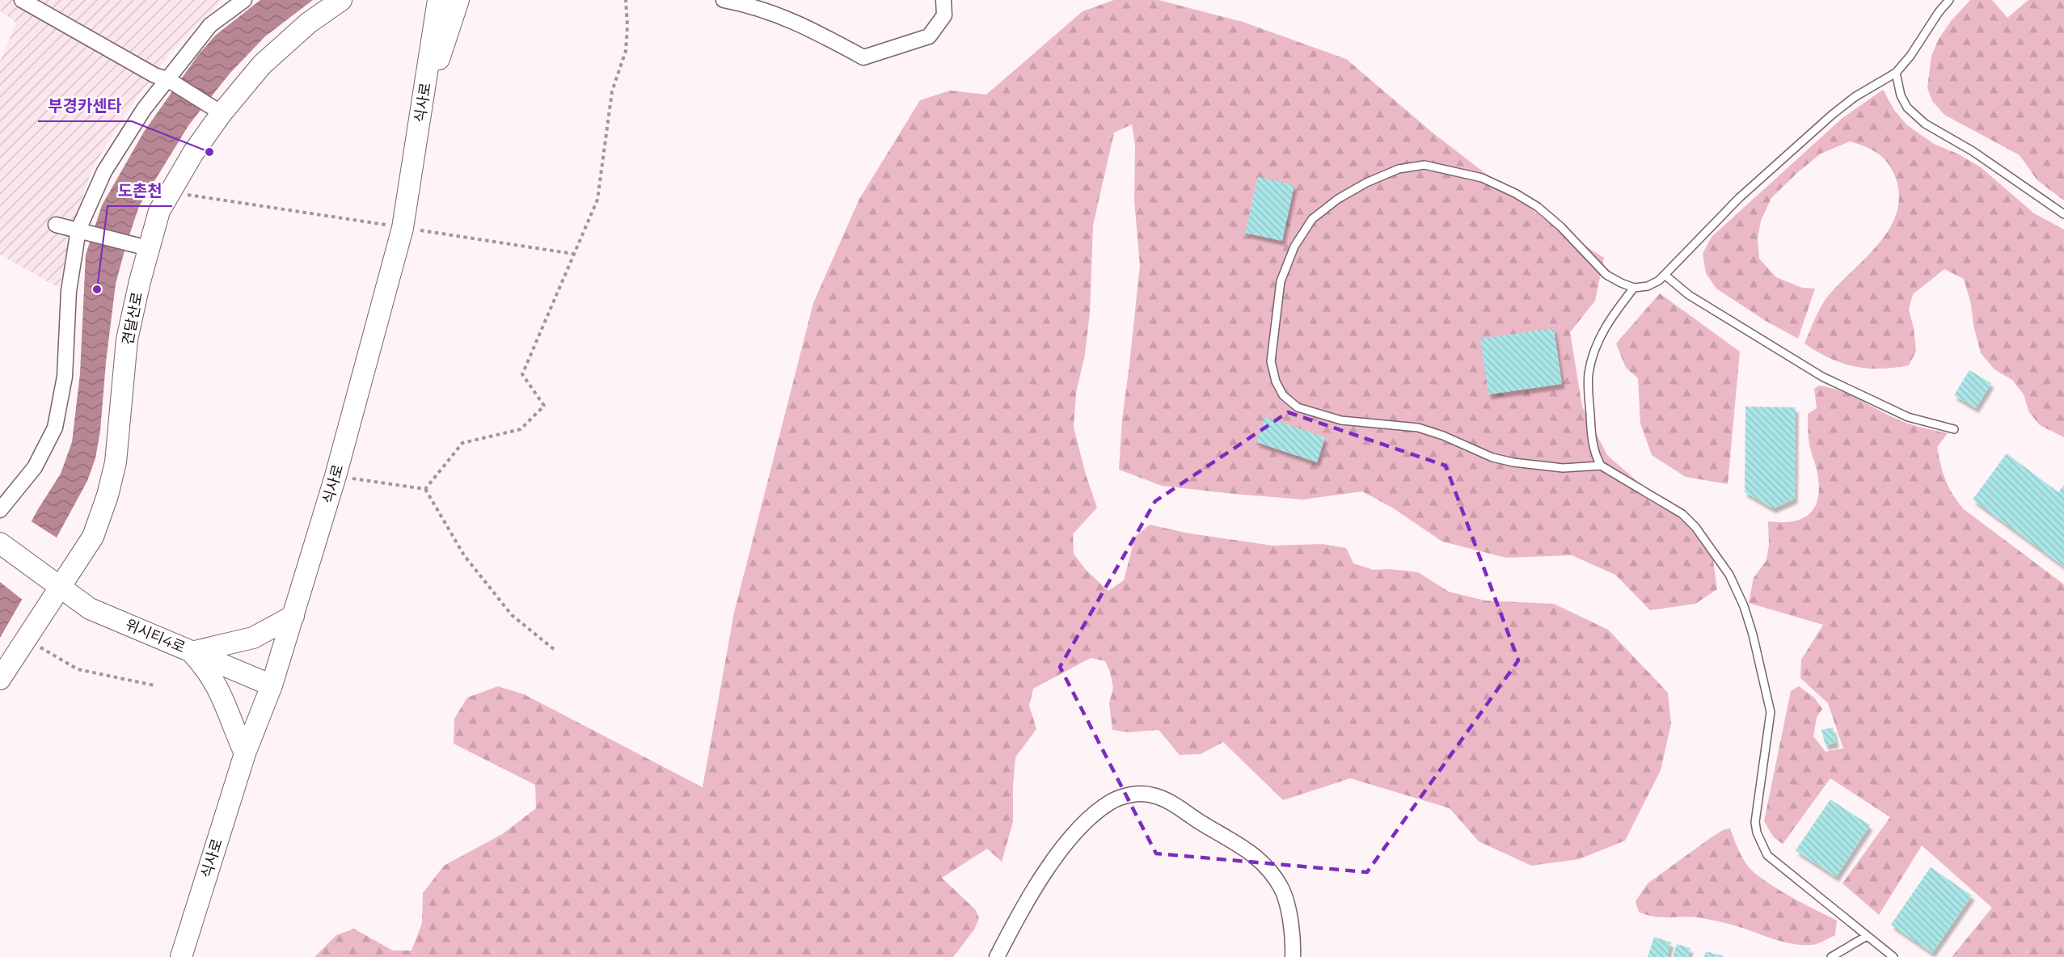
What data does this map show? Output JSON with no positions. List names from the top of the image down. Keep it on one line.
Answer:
{"streets":{"street":["식사로","견달산로","위시티4로"]},"crossings":[["식사로","위시티4로"],["견달산로","위시티4로"]],"places":["부경카센타","도촌천"]}
